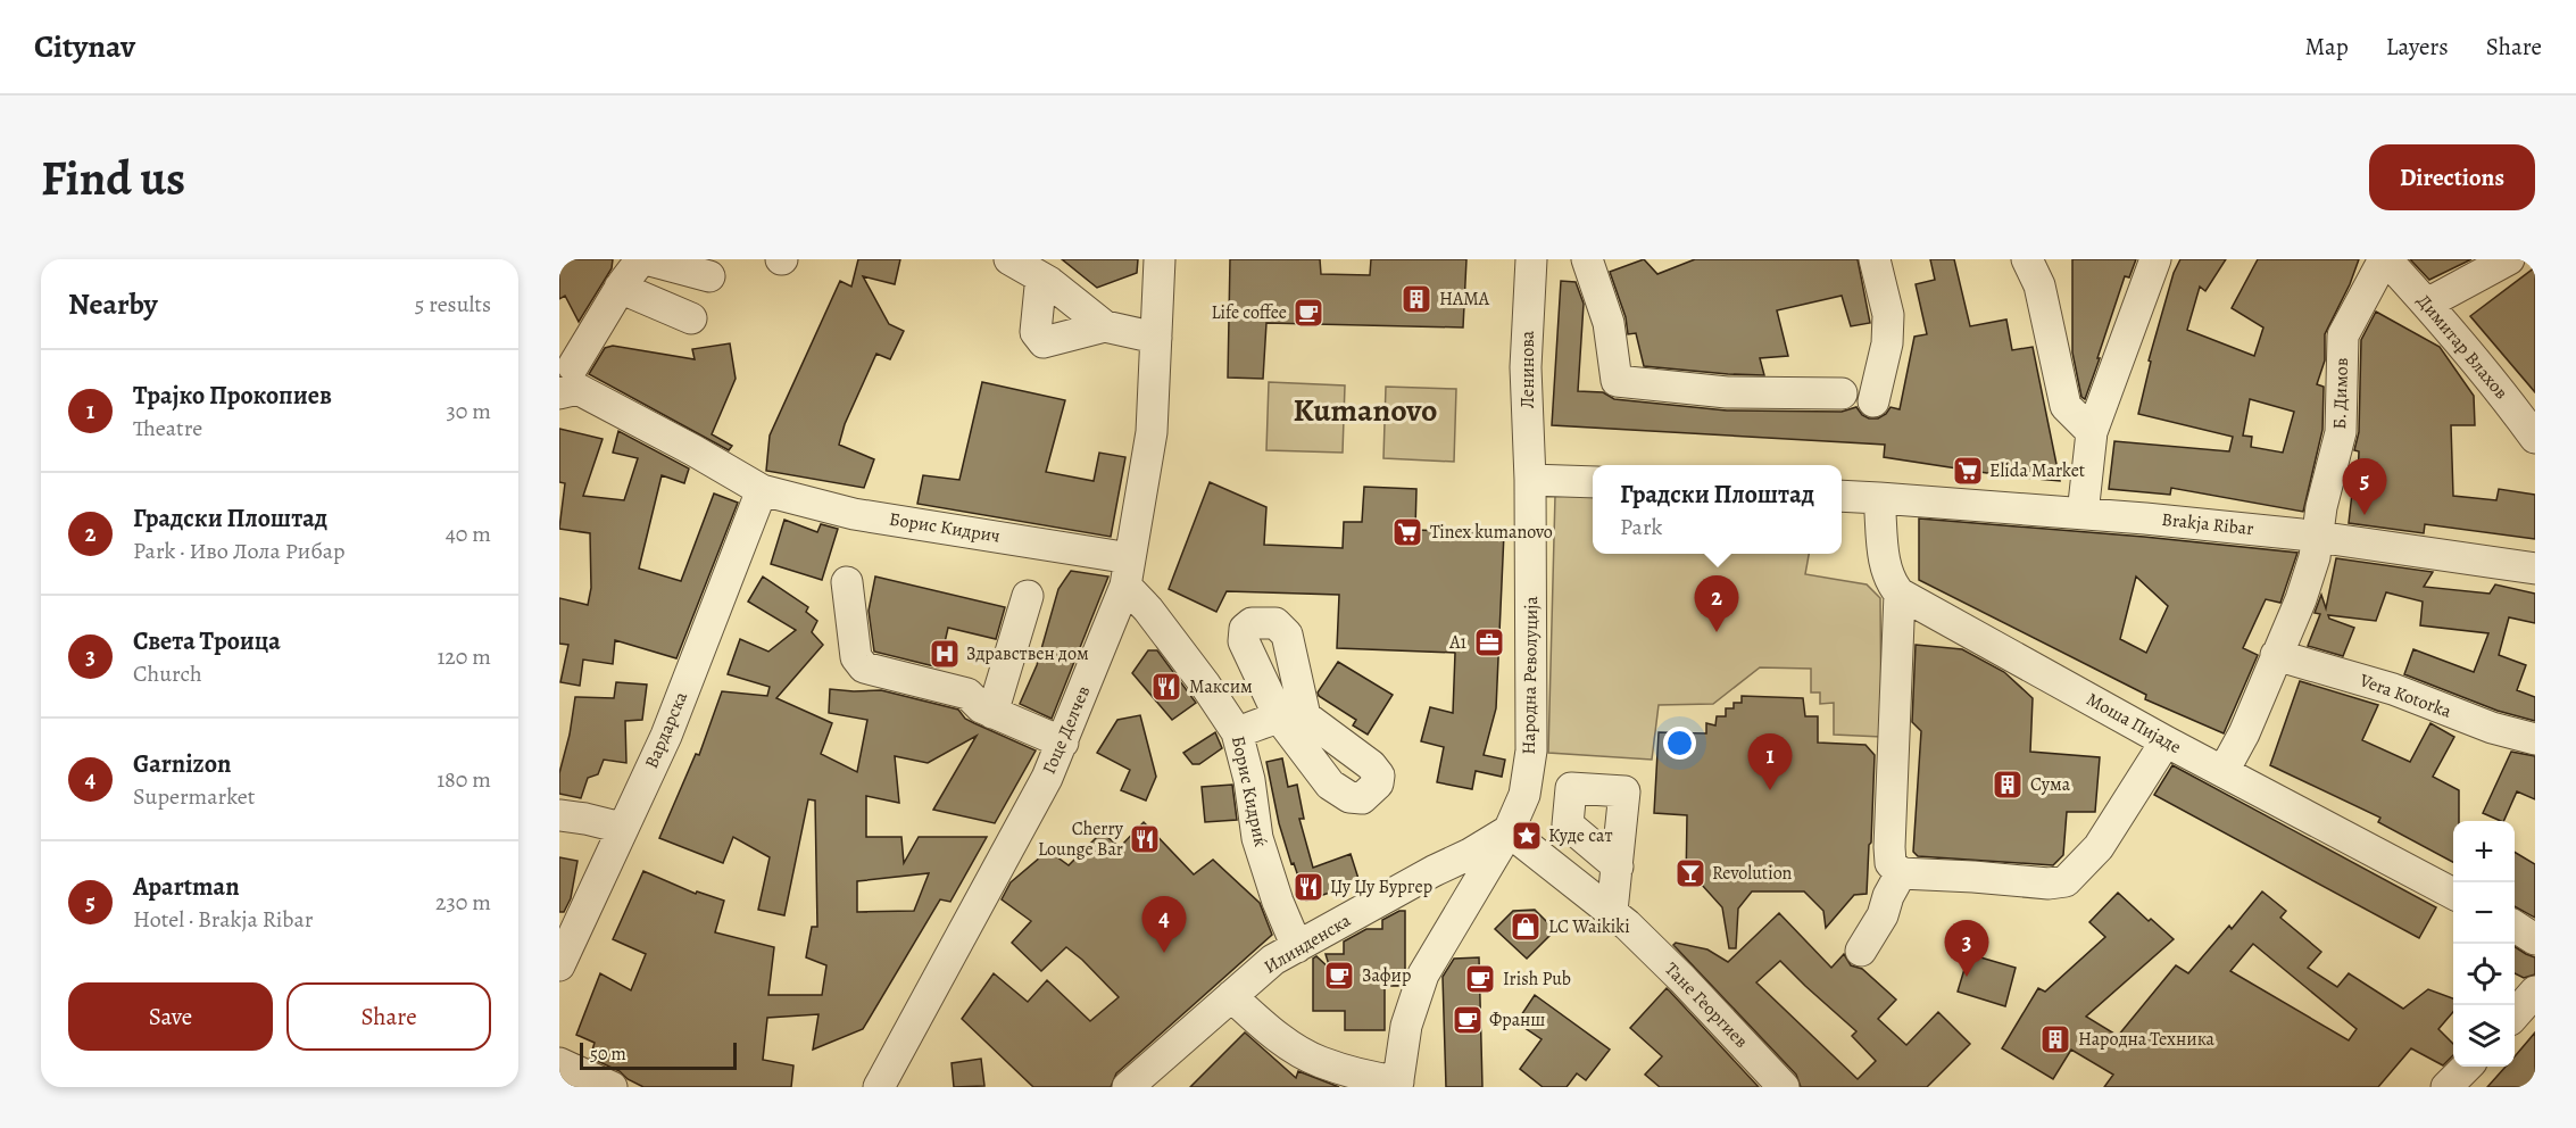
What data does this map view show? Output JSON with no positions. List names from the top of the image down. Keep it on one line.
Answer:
{"streets":{"street":["Димитар Влахов","Ленинова","Б. Димов","Brakja Ribar","Борис Кидрич","Народна Револуција","Vera Kotorka","Моша Пијаде","Вардарска","Гоце Делчев","Борис Кидриќ","Илинденска","Тане Георгиев"]},"crossings":[["Димитар Влахов","Б. Димов"],["Ленинова","Народна Револуција"],["Б. Димов","Brakja Ribar"],["Б. Димов","Vera Kotorka"],["Б. Димов","Моша Пијаде"],["Борис Кидрич","Вардарска"],["Борис Кидрич","Гоце Делчев"],["Борис Кидрич","Борис Кидриќ"],["Народна Револуција","Илинденска"],["Народна Револуција","Тане Георгиев"],["Гоце Делчев","Борис Кидриќ"],["Борис Кидриќ","Илинденска"],["Илинденска","Тане Георгиев"]],"districts":["Kumanovo"],"places":{"building":["НАМА","Сума","Народна Техника"],"cafe":["Life coffee","Зафир","Irish Pub","Франш"],"supermarket":["Elida Market","Tinex kumanovo"],"office":["A1"],"hospital":["Здравствен дом"],"restaurant":["Максим","Cherry Lounge Bar","Џу Џу Бургер"],"place":["Куде сат"],"bar":["Revolution"],"shop":["LC Waikiki"]},"scale_bar":"50 m","page":{"header":"Citynav","nav":["Map","Layers","Share"],"buttons":["Directions",["Save","Share"]],"title":"Find us","heading":["Nearby","5 results"],"list":[{"mark":"1","name":"Трајко Прокопиев","note":"Theatre","value":"30 m"},{"mark":"2","name":"Градски Плоштад","note":"Park · Иво Лола Рибар","value":"40 m"},{"mark":"3","name":"Света Троица","note":"Church","value":"120 m"},{"mark":"4","name":"Garnizon","note":"Supermarket","value":"180 m"},{"mark":"5","name":"Apartman","note":"Hotel · Brakja Ribar","value":"230 m"}],"pins":["5","2","1","4","3"],"popup":["Градски Плоштад","Park"],"map_buttons":["+","−"],"scale":"50 m"}}
